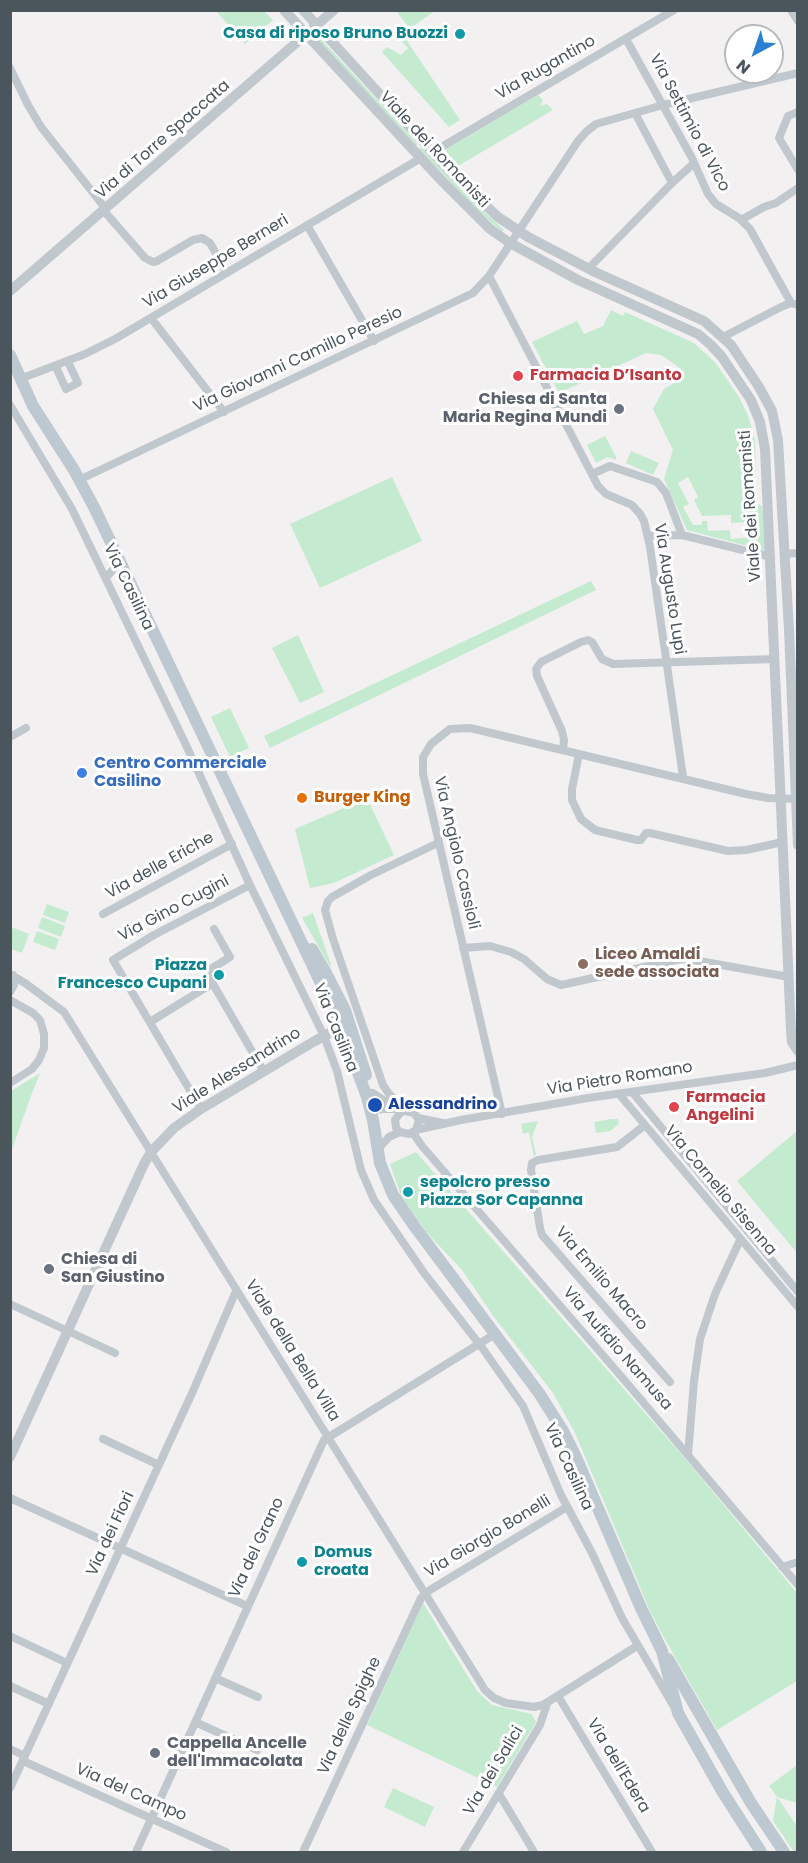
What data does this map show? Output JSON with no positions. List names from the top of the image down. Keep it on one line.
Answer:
{"streets":{"main road":["Via Casilina"],"street":["Via Rugantino","Via Settimio di Vico","Via di Torre Spaccata","Viale dei Romanisti","Via Giuseppe Berneri","Via Giovanni Camillo Peresio","Via Augusto Lupi","Via Angiolo Cassioli","Via delle Eriche","Via Gino Cugini","Viale Alessandrino","Via Pietro Romano","Via Cornelio Sisenna","Via Emilio Macro","Via Aufidio Namusa","Viale della Bella Villa","Via dei Fiori","Via Giorgio Bonelli","Via del Grano","Via delle Spighe","Via dell'Edera","Via dei Salici","Via del Campo"]},"crossings":[["Via Rugantino","Via Settimio di Vico"],["Via Rugantino","Viale dei Romanisti"],["Via Settimio di Vico","Via Giovanni Camillo Peresio"],["Via di Torre Spaccata","Viale dei Romanisti"],["Viale dei Romanisti","Via Giuseppe Berneri"],["Viale dei Romanisti","Via Giovanni Camillo Peresio"],["Viale dei Romanisti","Via Angiolo Cassioli"],["Via Giuseppe Berneri","Via Casilina"],["Via Giovanni Camillo Peresio","Via Casilina"],["Via Giovanni Camillo Peresio","Via Augusto Lupi"],["Via Casilina","Via delle Eriche"],["Via Casilina","Via Gino Cugini"],["Via Casilina","Viale Alessandrino"],["Via Casilina","Via Giorgio Bonelli"],["Via Casilina","Via del Grano"],["Via Augusto Lupi","Via Angiolo Cassioli"],["Via Angiolo Cassioli","Via Pietro Romano"],["Viale Alessandrino","Viale della Bella Villa"],["Via Pietro Romano","Via Cornelio Sisenna"],["Via Pietro Romano","Via Aufidio Namusa"],["Via Cornelio Sisenna","Via Emilio Macro"],["Viale della Bella Villa","Via dei Fiori"],["Viale della Bella Villa","Via Giorgio Bonelli"],["Viale della Bella Villa","Via del Grano"],["Viale della Bella Villa","Via delle Spighe"],["Viale della Bella Villa","Via dei Salici"],["Via dei Fiori","Via del Campo"],["Via Giorgio Bonelli","Via delle Spighe"],["Via del Grano","Via del Campo"]],"places":["Casa di riposo Bruno Buozzi","Farmacia D’Isanto","Chiesa di Santa Maria Regina Mundi","Centro Commerciale Casilino","Burger King","Liceo Amaldi sede associata","Piazza Francesco Cupani","Alessandrino","Farmacia Angelini","sepolcro presso Piazza Sor Capanna","Chiesa di San Giustino","Domus croata","Cappella Ancelle dell'Immacolata"],"north":"bottom left"}
